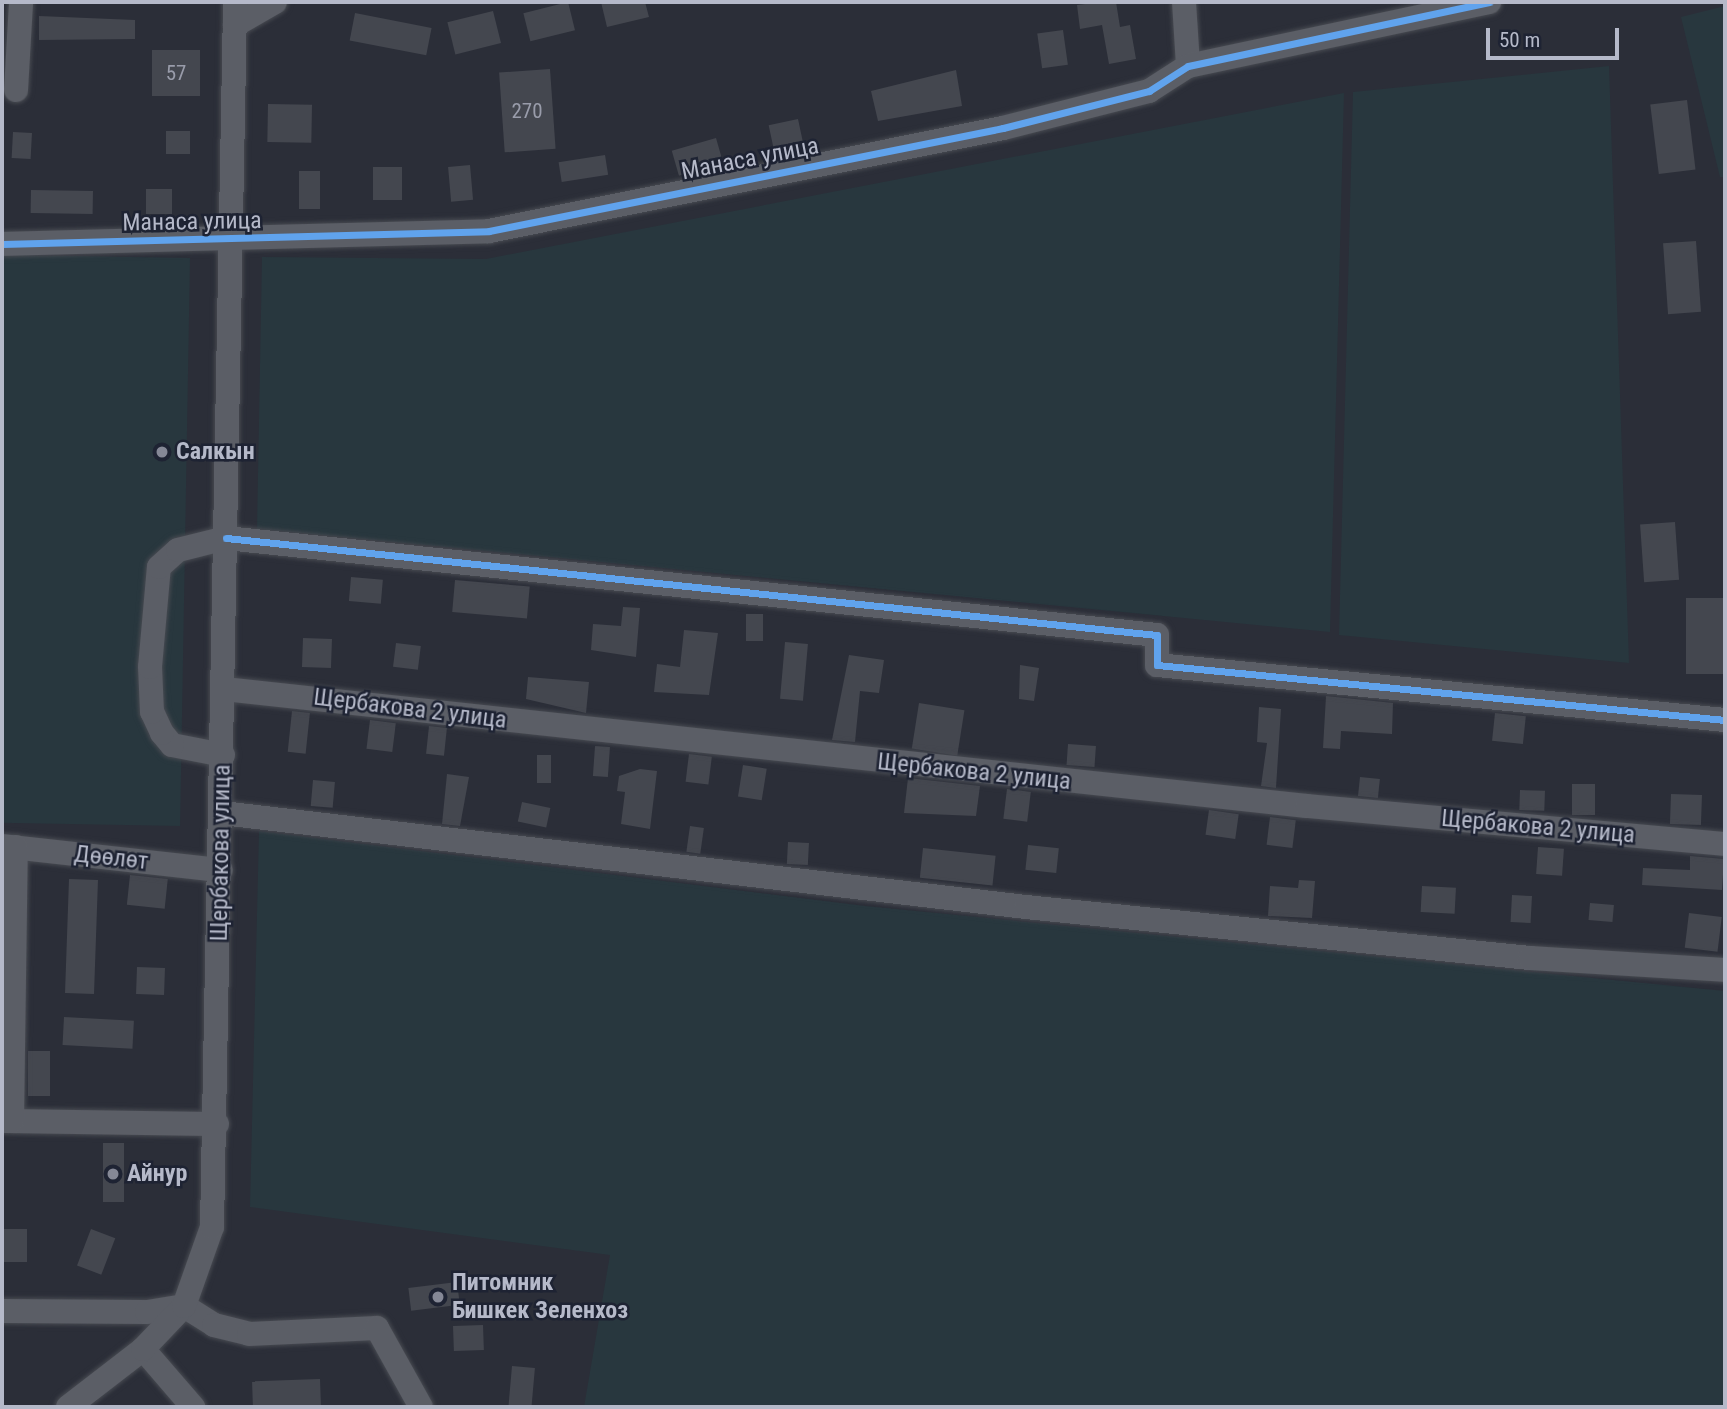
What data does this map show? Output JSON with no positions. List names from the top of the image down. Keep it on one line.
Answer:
{"streets":{"street":["Манаса улица","Щербакова 2 улица","Щербакова улица","Дөөлөт"]},"crossings":[["Манаса улица","Щербакова улица"],["Щербакова 2 улица","Щербакова улица"],["Щербакова улица","Дөөлөт"]],"places":["Салкын","Айнур","Питомник Бишкек Зеленхоз"],"house_numbers":["57","270"],"scale_bar":"50 m"}
